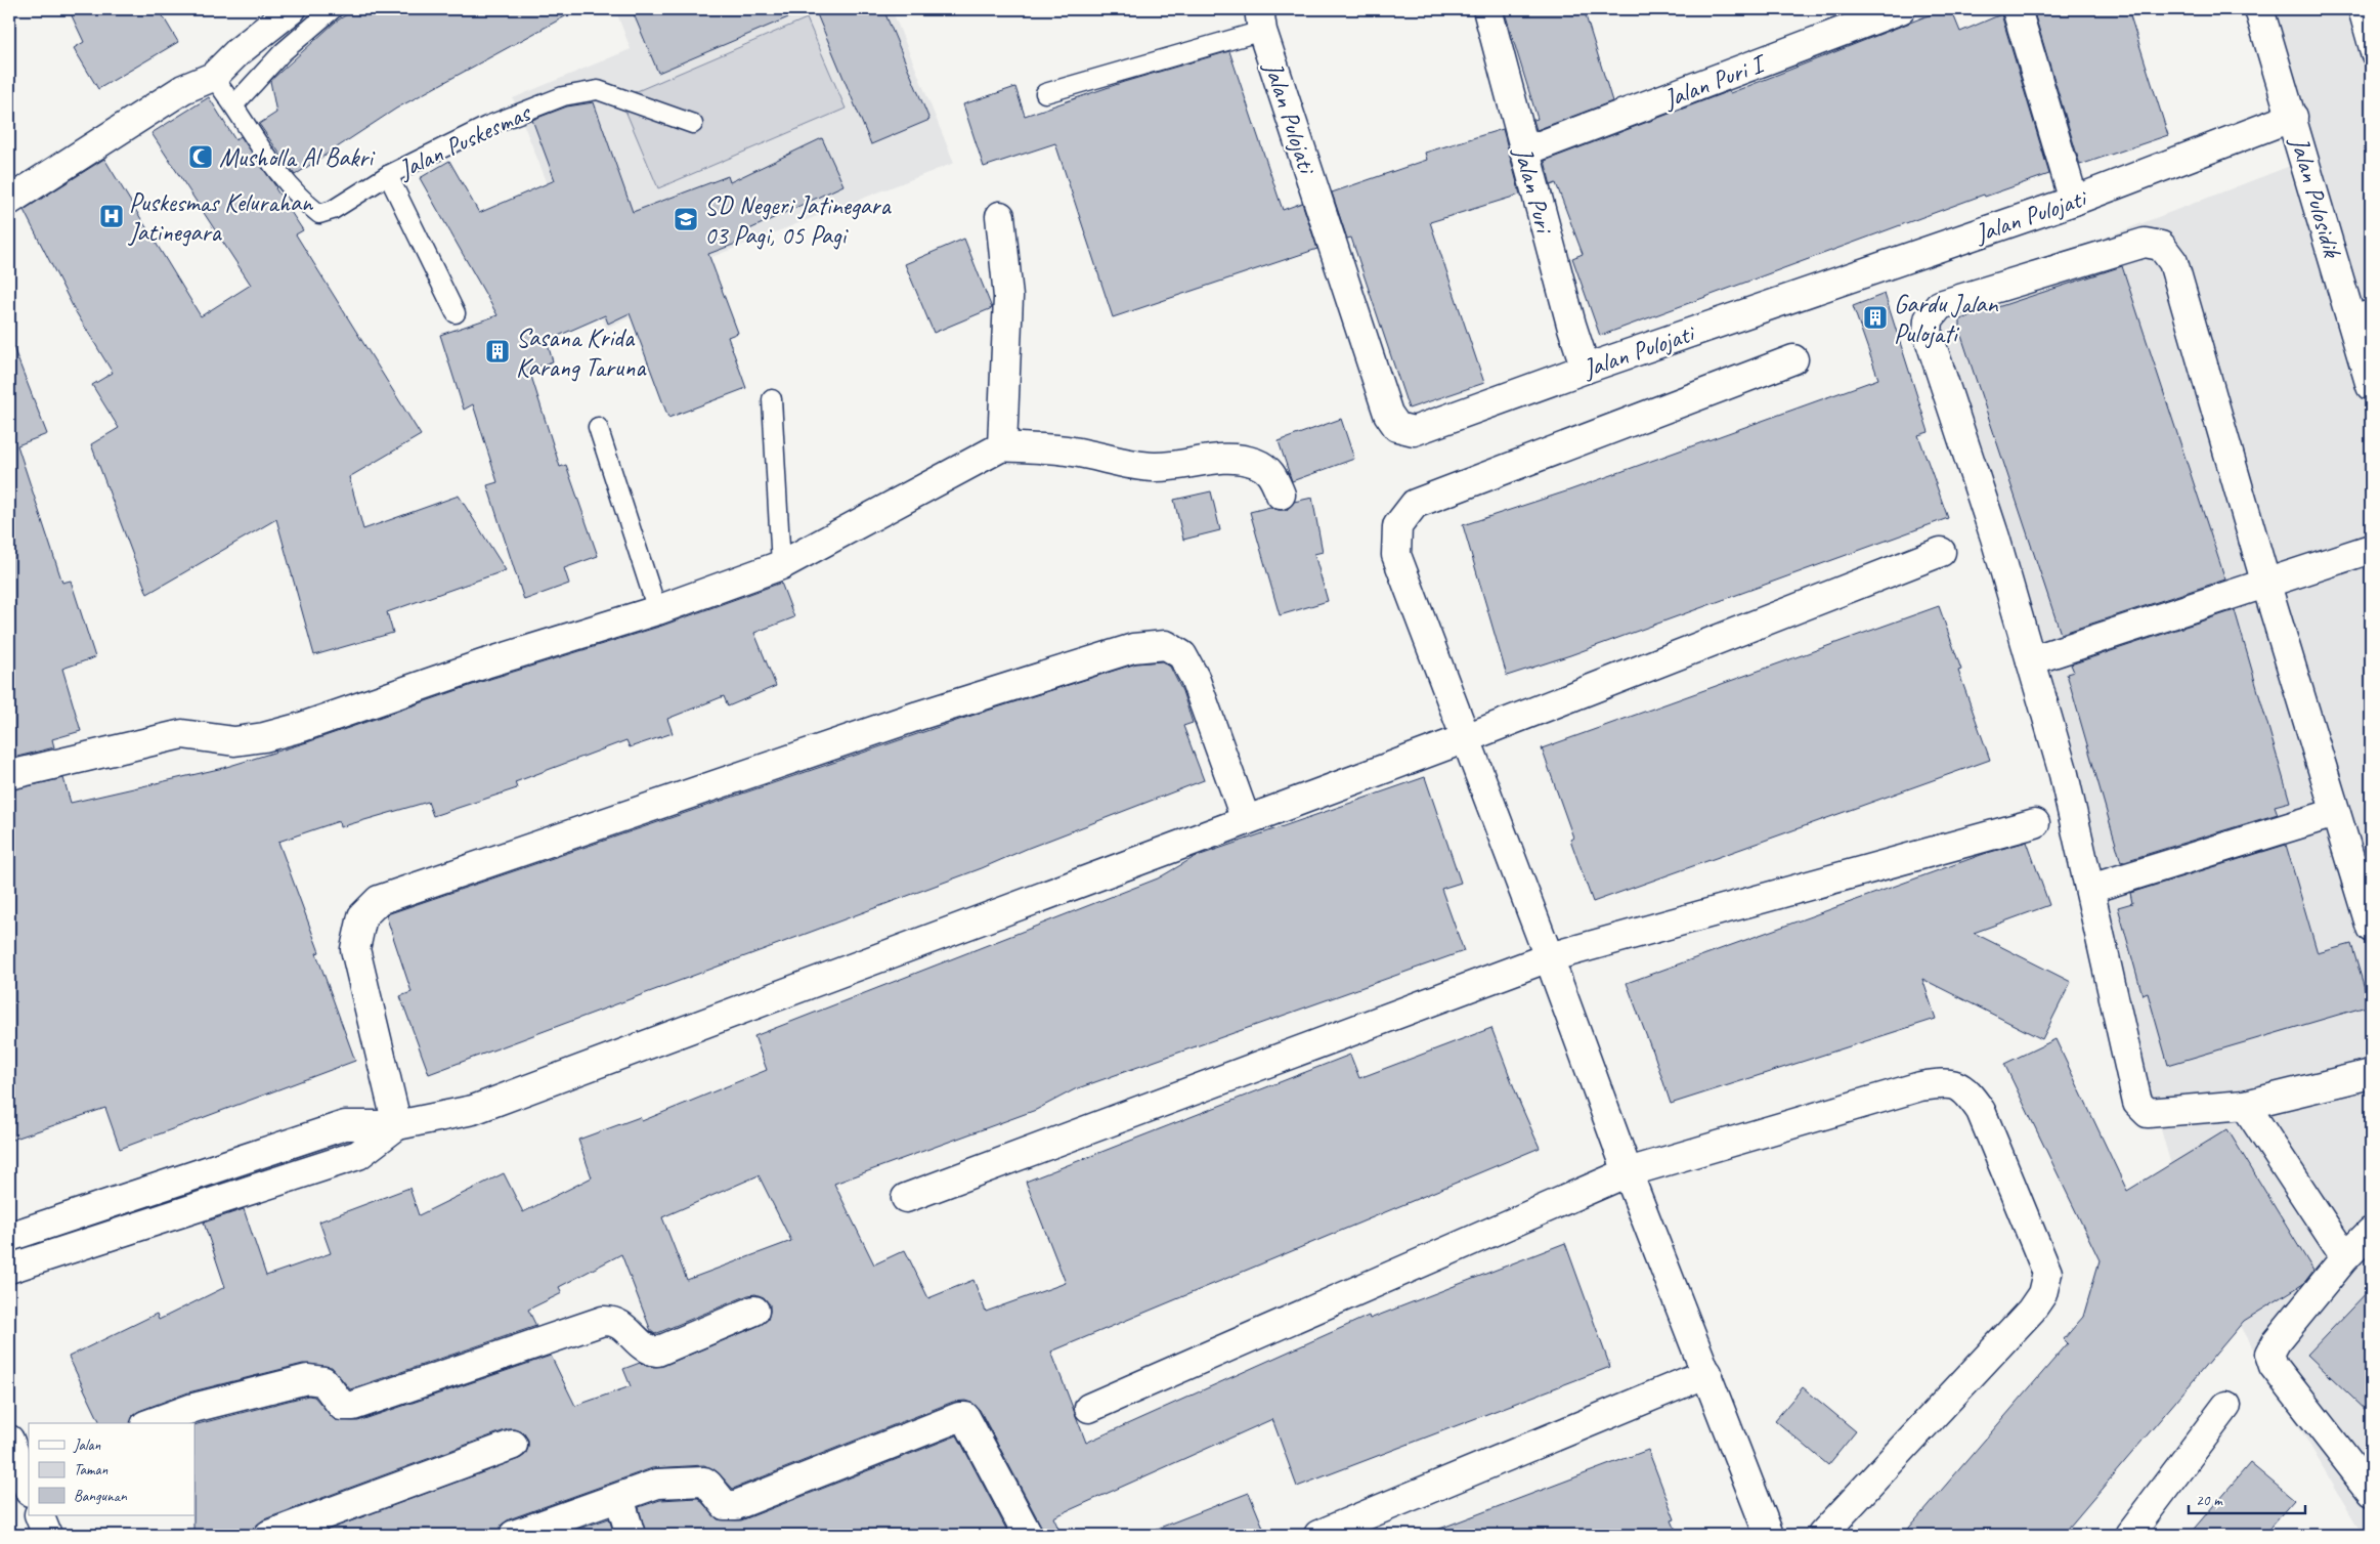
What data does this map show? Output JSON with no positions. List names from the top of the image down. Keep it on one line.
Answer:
{"streets":{"street":["Jalan Puri I","Jalan Pulojati","Jalan Puri","Jalan Pulosidik"],"lane":["Jalan Puskesmas"]},"crossings":[["Jalan Puri I","Jalan Puri"],["Jalan Pulojati","Jalan Puri"],["Jalan Pulojati","Jalan Pulosidik"]],"places":{"mosque":["Musholla Al Bakri"],"hospital":["Puskesmas Kelurahan Jatinegara"],"school or university":["SD Negeri Jatinegara 03 Pagi, 05 Pagi"],"building":["Gardu Jalan Pulojati","Sasana Krida Karang Taruna"]},"legend":["Jalan","Taman","Bangunan"],"scale_bar":"20 m"}
